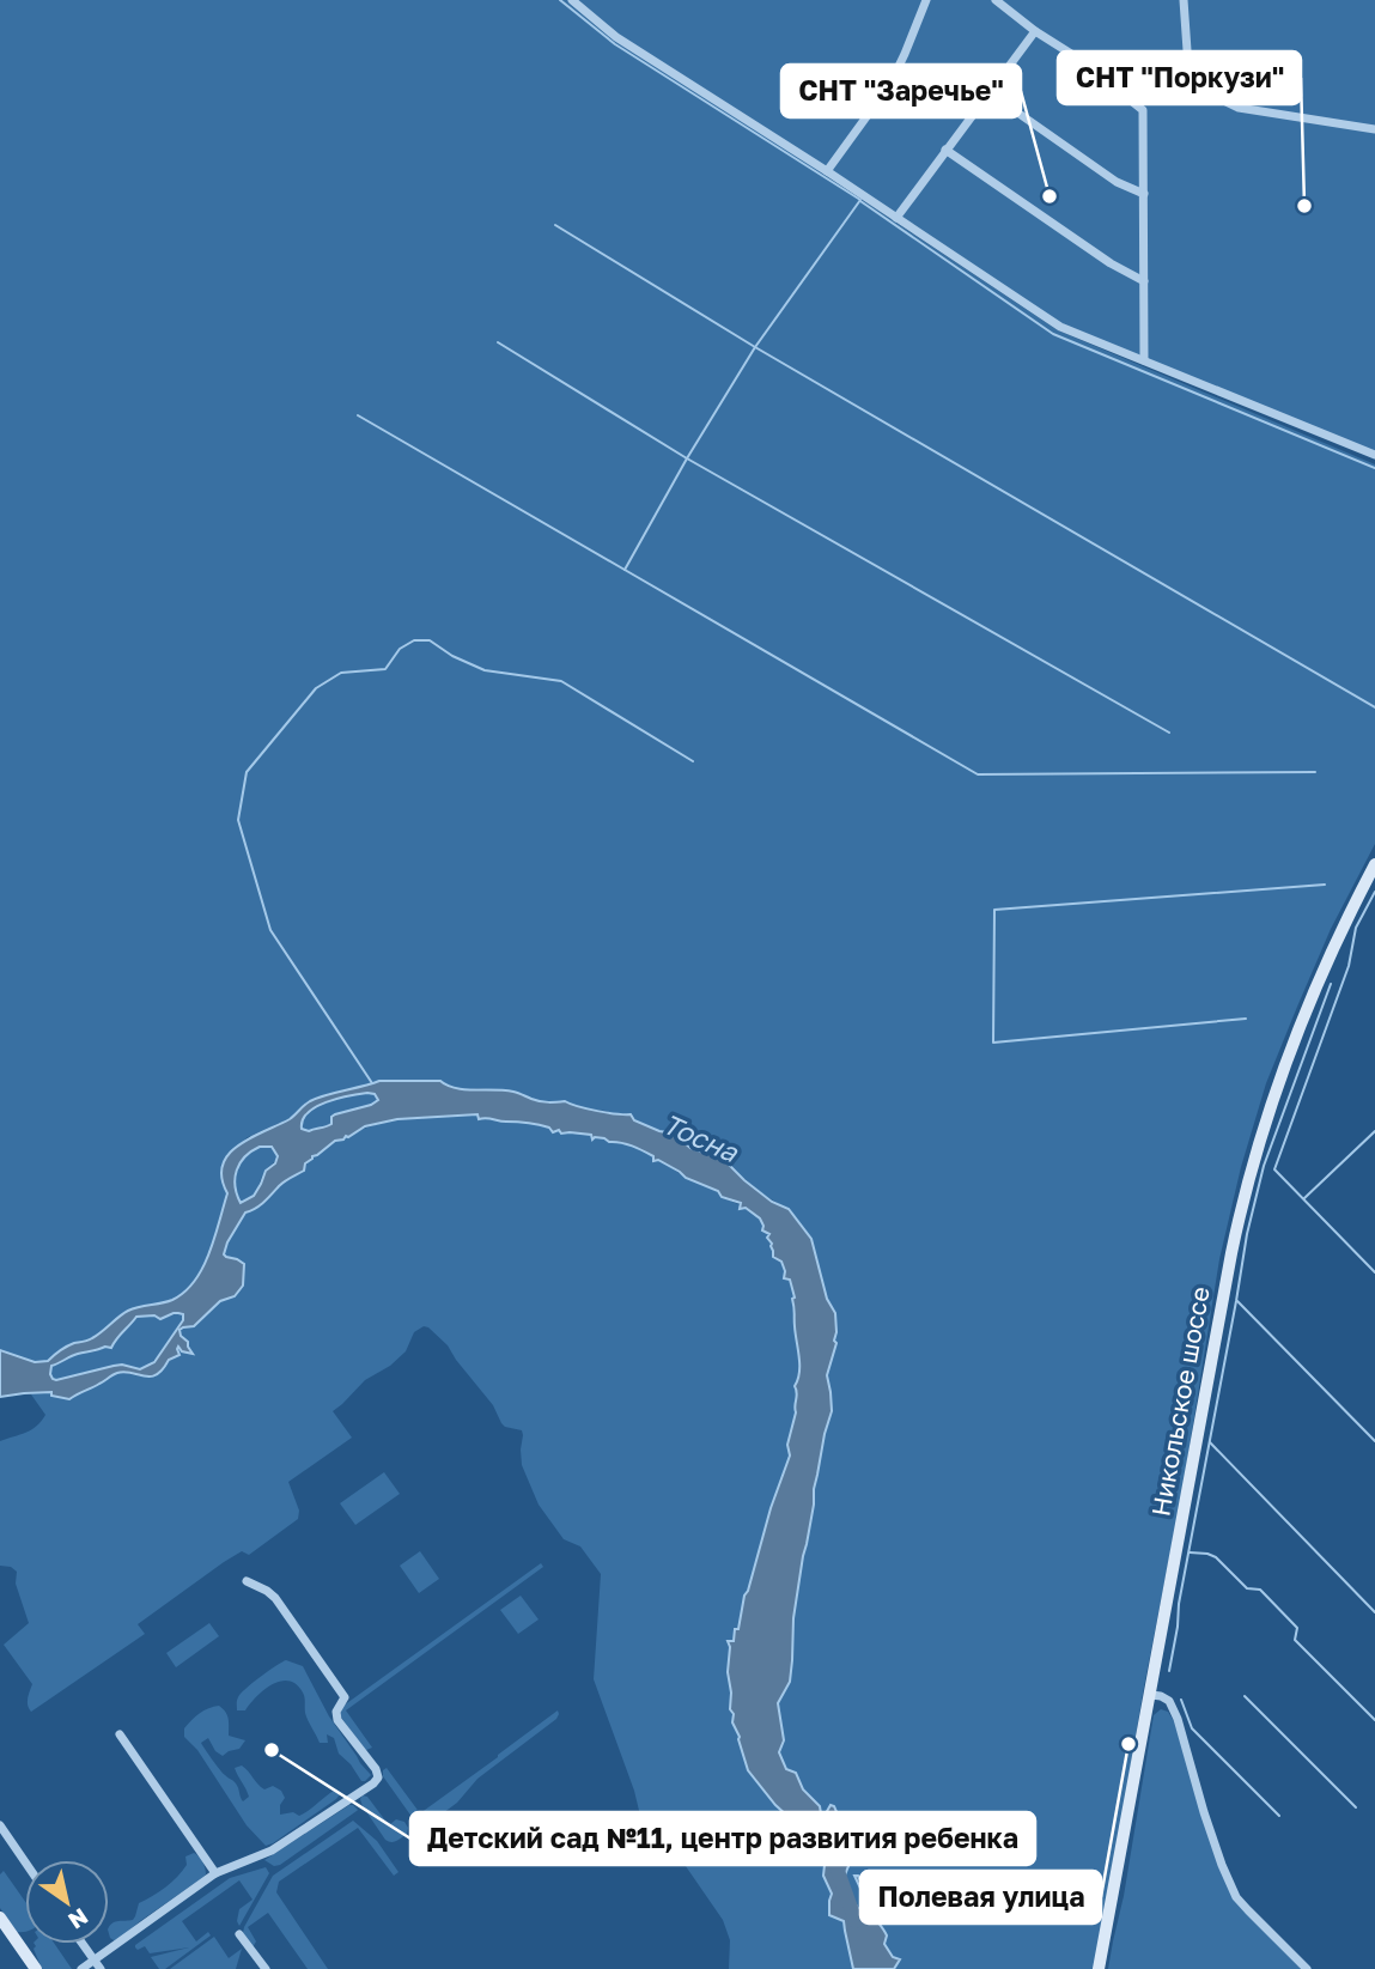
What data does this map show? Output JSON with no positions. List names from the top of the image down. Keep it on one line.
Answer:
{"streets":{"main road":["Никольское шоссе"]},"water":["Тосна"],"places":["СНТ \"Заречье\"","СНТ \"Поркузи\"","Полевая улица","Детский сад №11, центр развития ребенка"],"north":"bottom right"}
